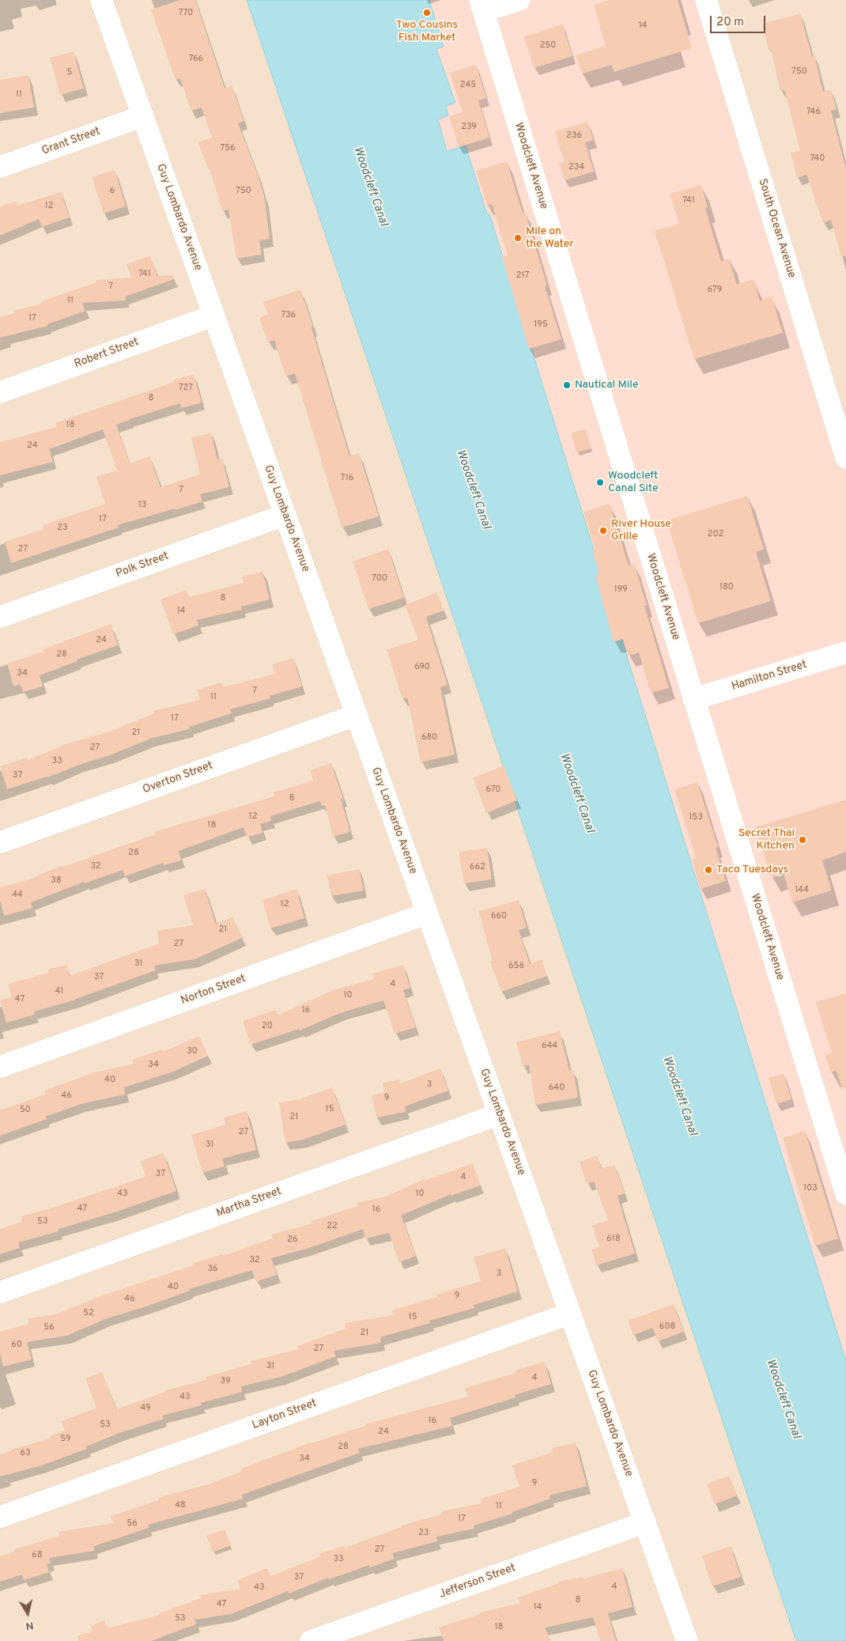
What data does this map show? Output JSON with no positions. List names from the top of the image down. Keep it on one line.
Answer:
{"streets":{"street":["Grant Street","Woodcleft Avenue","Guy Lombardo Avenue","South Ocean Avenue","Robert Street","Polk Street","Hamilton Street","Overton Street","Norton Street","Martha Street","Layton Street","Jefferson Street"]},"crossings":[["Grant Street","Guy Lombardo Avenue"],["Woodcleft Avenue","Hamilton Street"],["Guy Lombardo Avenue","Robert Street"],["Guy Lombardo Avenue","Polk Street"],["Guy Lombardo Avenue","Overton Street"],["Guy Lombardo Avenue","Norton Street"],["Guy Lombardo Avenue","Martha Street"],["Guy Lombardo Avenue","Layton Street"],["Guy Lombardo Avenue","Jefferson Street"]],"water":["Woodcleft Canal"],"places":["Two Cousins Fish Market","Mile on the Water","Nautical Mile","Woodcleft Canal Site","River House Grille","Secret Thai Kitchen","Taco Tuesdays"],"house_numbers":["770","14","250","766","750","5","245","11","746","239","236","756","740","234","6","750","741","12","741","217","7","679","11","736","17","195","727","8","18","24","716","7","13","17","23","202","27","700","180","199","8","14","24","28","690","34","7","11","17","21","680","27","33","37","670","8","12","153","18","28","32","662","38","144","44","12","660","21","27","31","656","37","4","41","10","47","16","20","644","30","34","40","3","640","46","9","15","50","21","27","31","37","4","103","43","10","47","16","53","22","618","26","32","36","3","40","9","46","52","15","608","56","21","60","27","31","4","39","43","49","16","53","24","59","28","63","34","9","48","11","17","56","23","27","68","33","37","4","43","8","47","14","53","18"],"scale_bar":"20 m","north":"bottom"}
